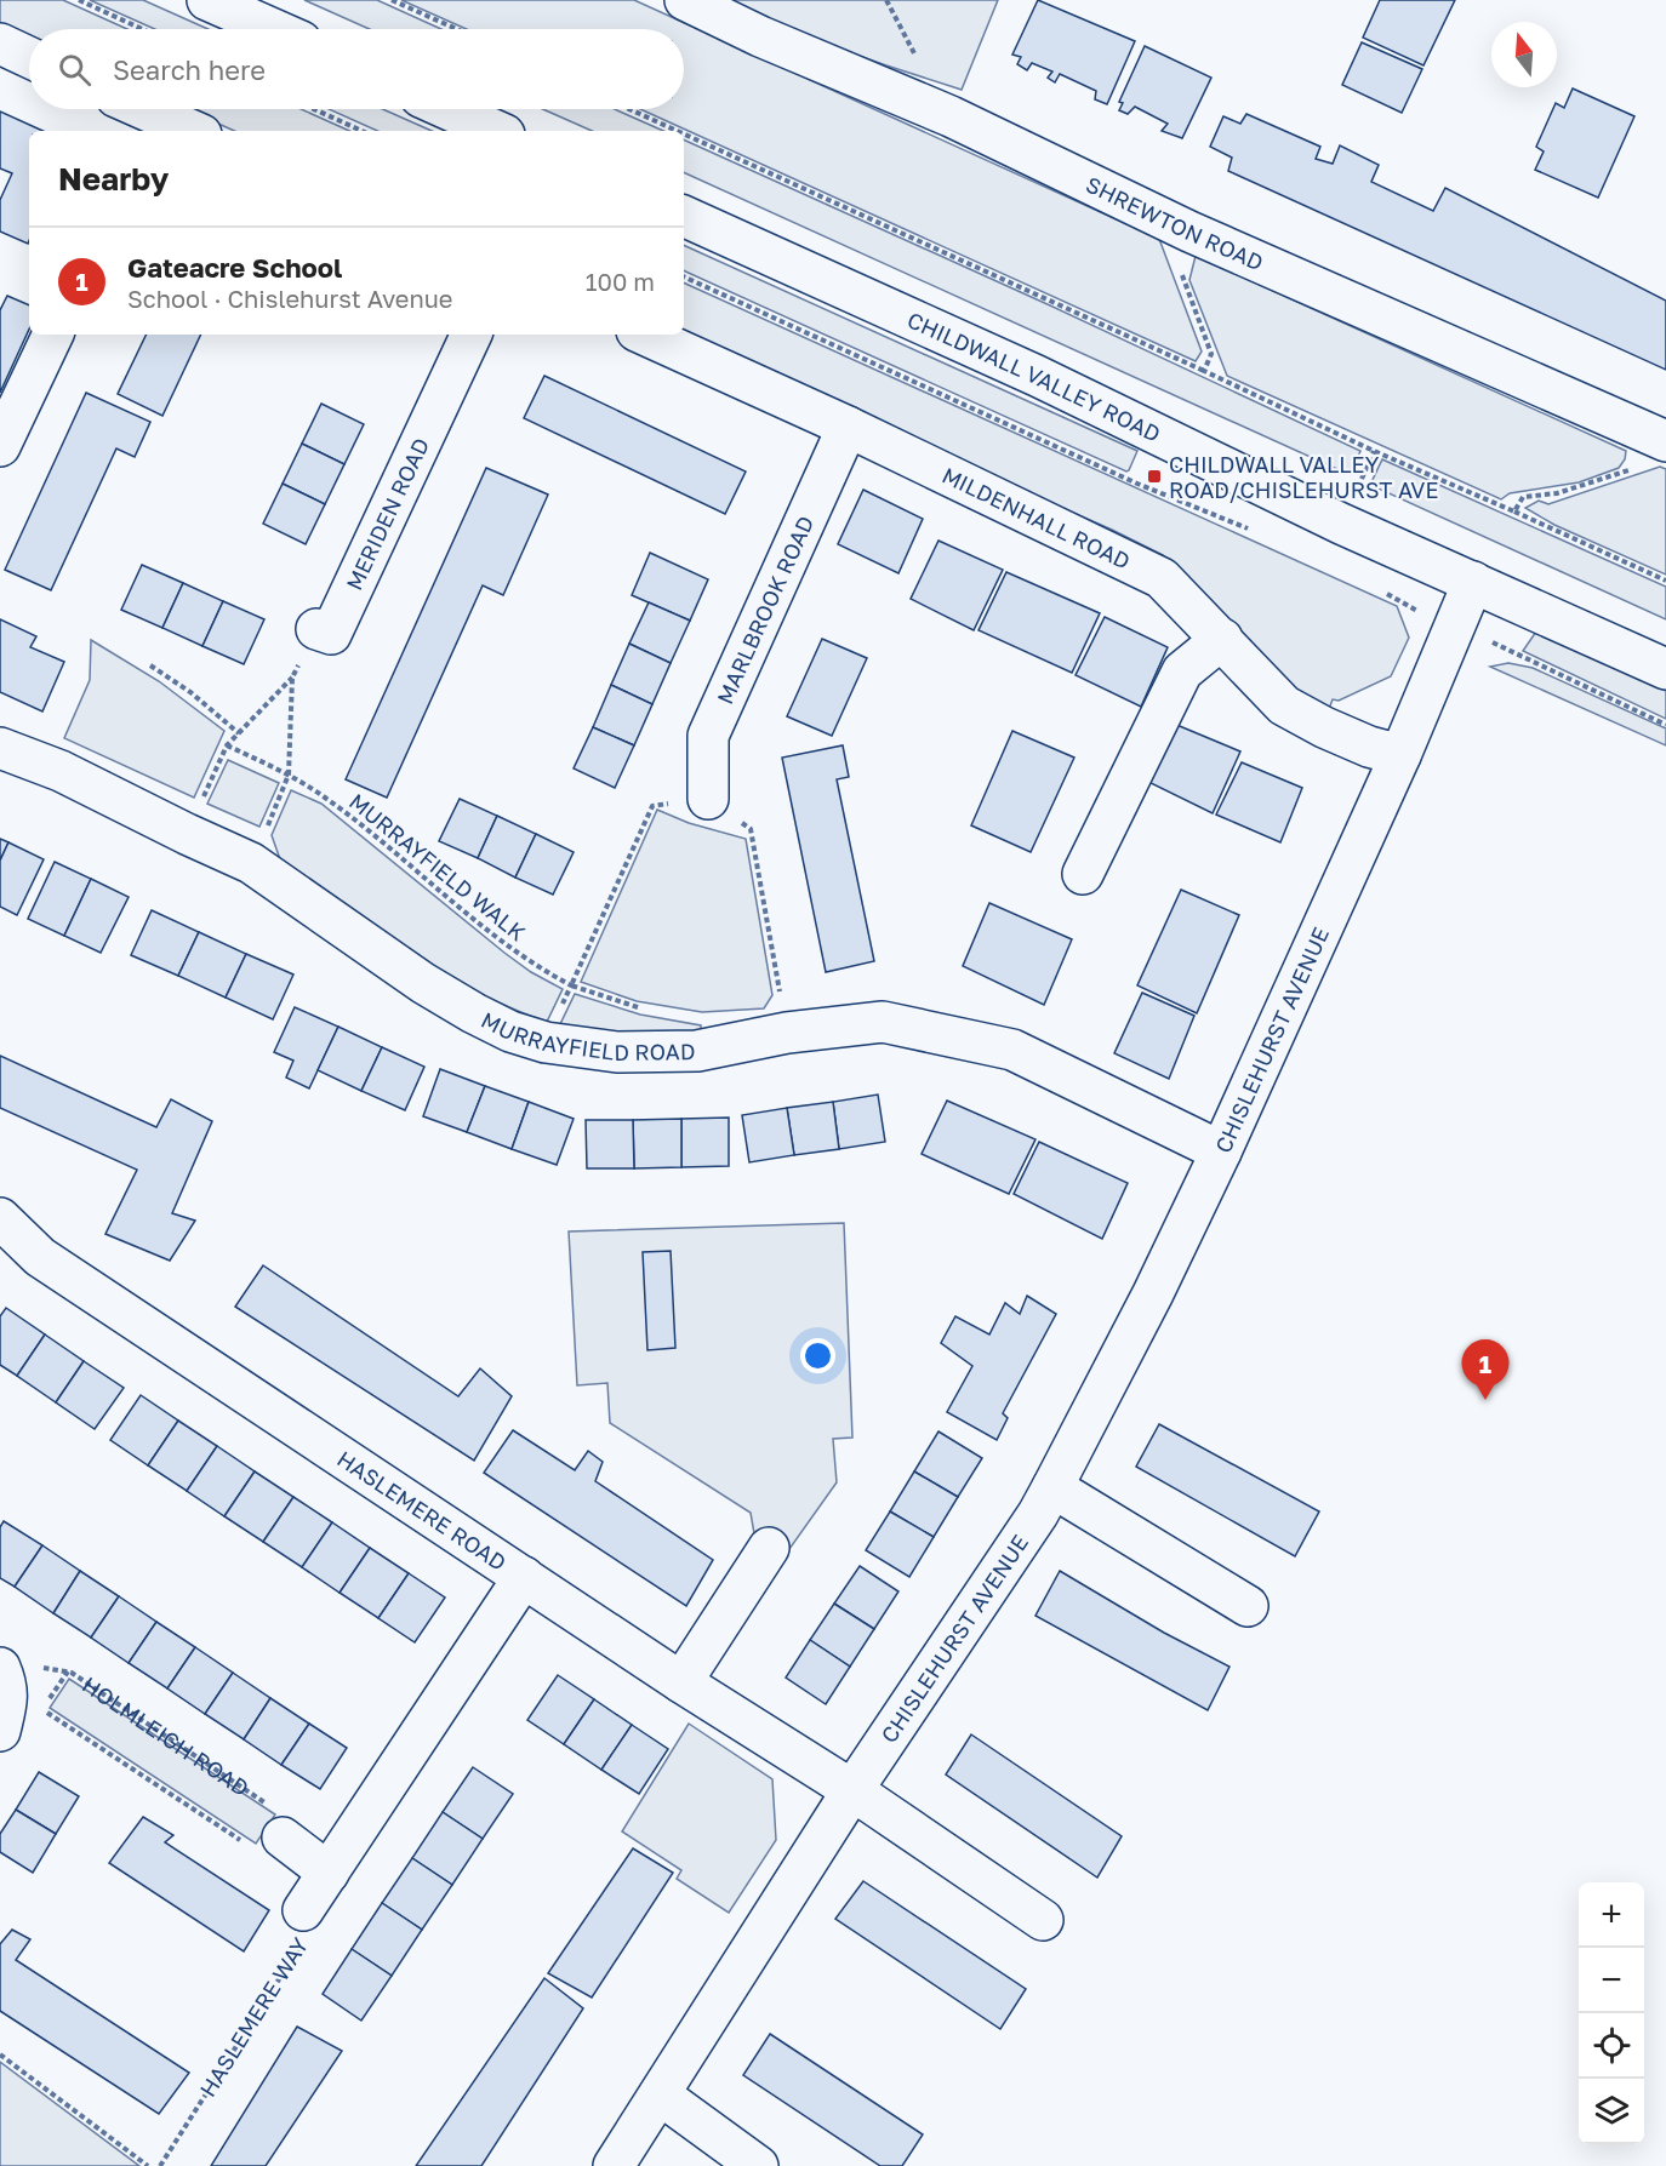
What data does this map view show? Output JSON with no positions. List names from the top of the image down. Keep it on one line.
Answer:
{"streets":{"street":["SHREWTON ROAD","CHILDWALL VALLEY ROAD","MERIDEN ROAD","MILDENHALL ROAD","MARLBROOK ROAD","MURRAYFIELD ROAD","CHISLEHURST AVENUE","HASLEMERE ROAD","HASLEMERE WAY"],"path":["MURRAYFIELD WALK","HOLMLEIGH ROAD"]},"crossings":[["CHILDWALL VALLEY ROAD","CHISLEHURST AVENUE"],["MILDENHALL ROAD","MARLBROOK ROAD"],["MILDENHALL ROAD","CHISLEHURST AVENUE"],["MURRAYFIELD ROAD","CHISLEHURST AVENUE"],["CHISLEHURST AVENUE","HASLEMERE ROAD"],["HASLEMERE ROAD","HASLEMERE WAY"]],"places":{"transit":["CHILDWALL VALLEY ROAD/CHISLEHURST AVE"]},"north":"top","page":{"search":"Search here","heading":"Nearby","list":[{"mark":"1","name":"Gateacre School","note":"School · Chislehurst Avenue","value":"100 m"}],"pins":"1","map_buttons":["+","−"]}}
